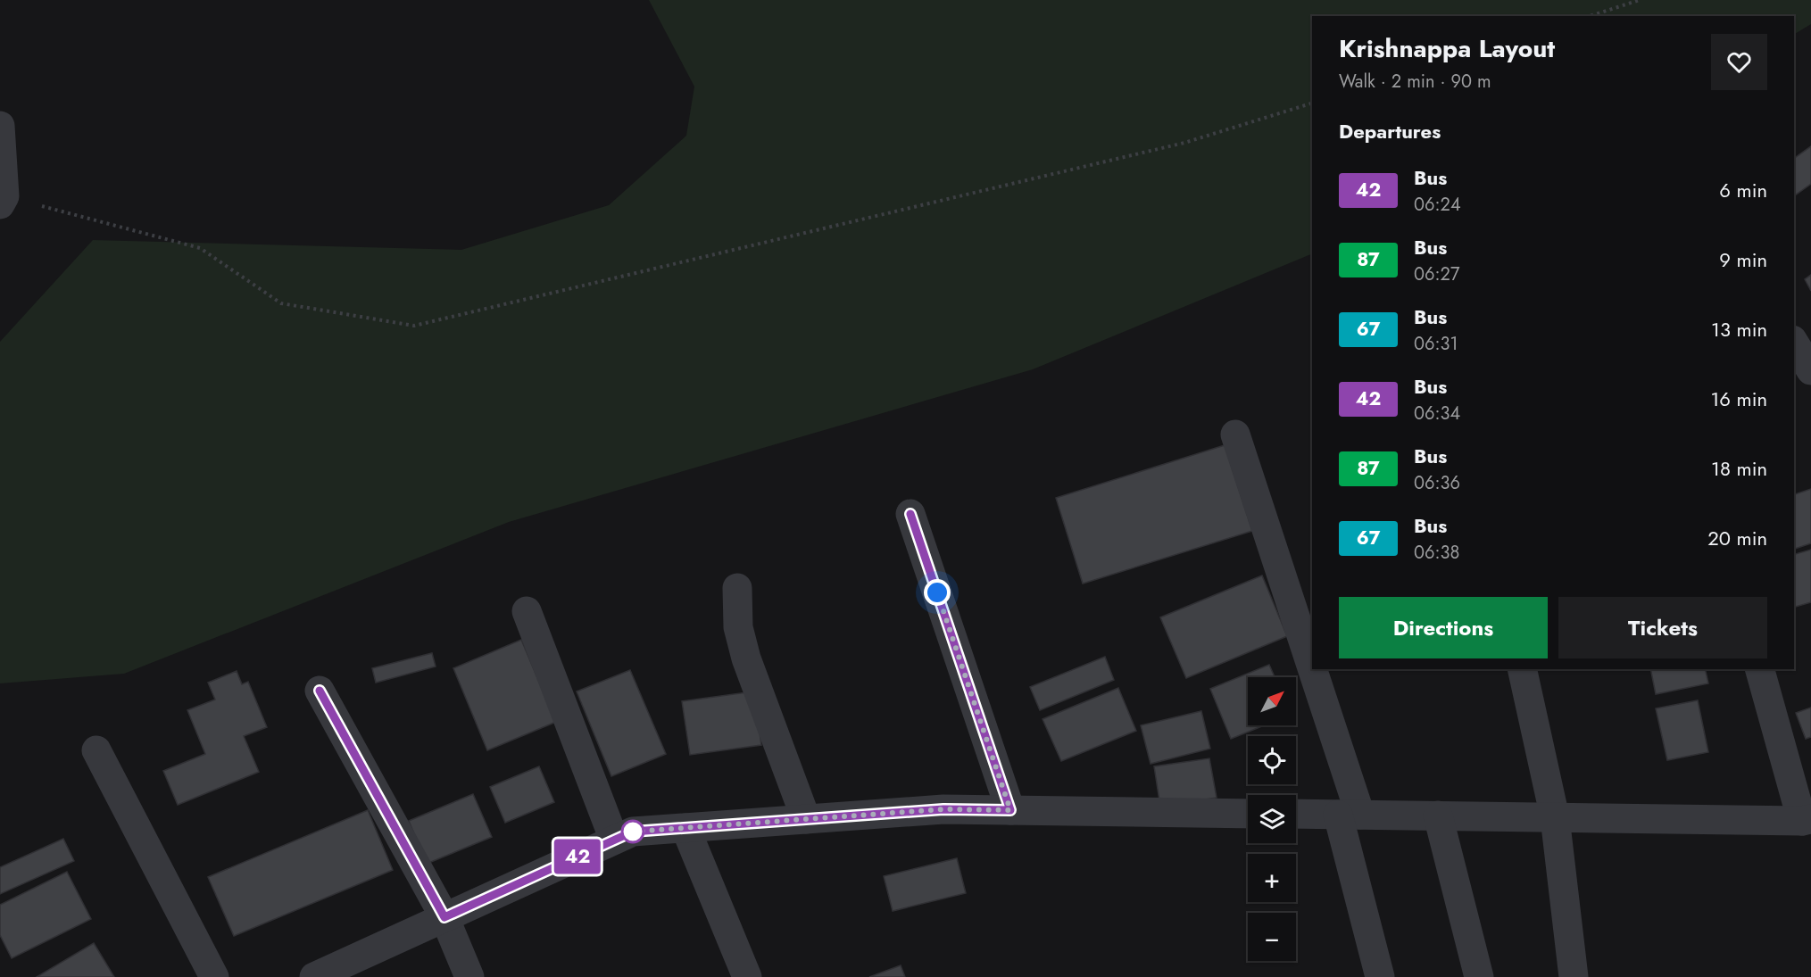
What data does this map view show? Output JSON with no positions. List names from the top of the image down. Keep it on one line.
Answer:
{"lines":["bus line 42"],"north":"top right","page":{"on_map":"42","heading":[["Krishnappa Layout","Walk · 2 min · 90 m"],"Departures"],"list":[{"mark":"42","name":"Bus","note":"06:24","value":"6 min"},{"mark":"87","name":"Bus","note":"06:27","value":"9 min"},{"mark":"67","name":"Bus","note":"06:31","value":"13 min"},{"mark":"42","name":"Bus","note":"06:34","value":"16 min"},{"mark":"87","name":"Bus","note":"06:36","value":"18 min"},{"mark":"67","name":"Bus","note":"06:38","value":"20 min"}],"buttons":["Directions","Tickets"],"map_buttons":["+","−"]}}
